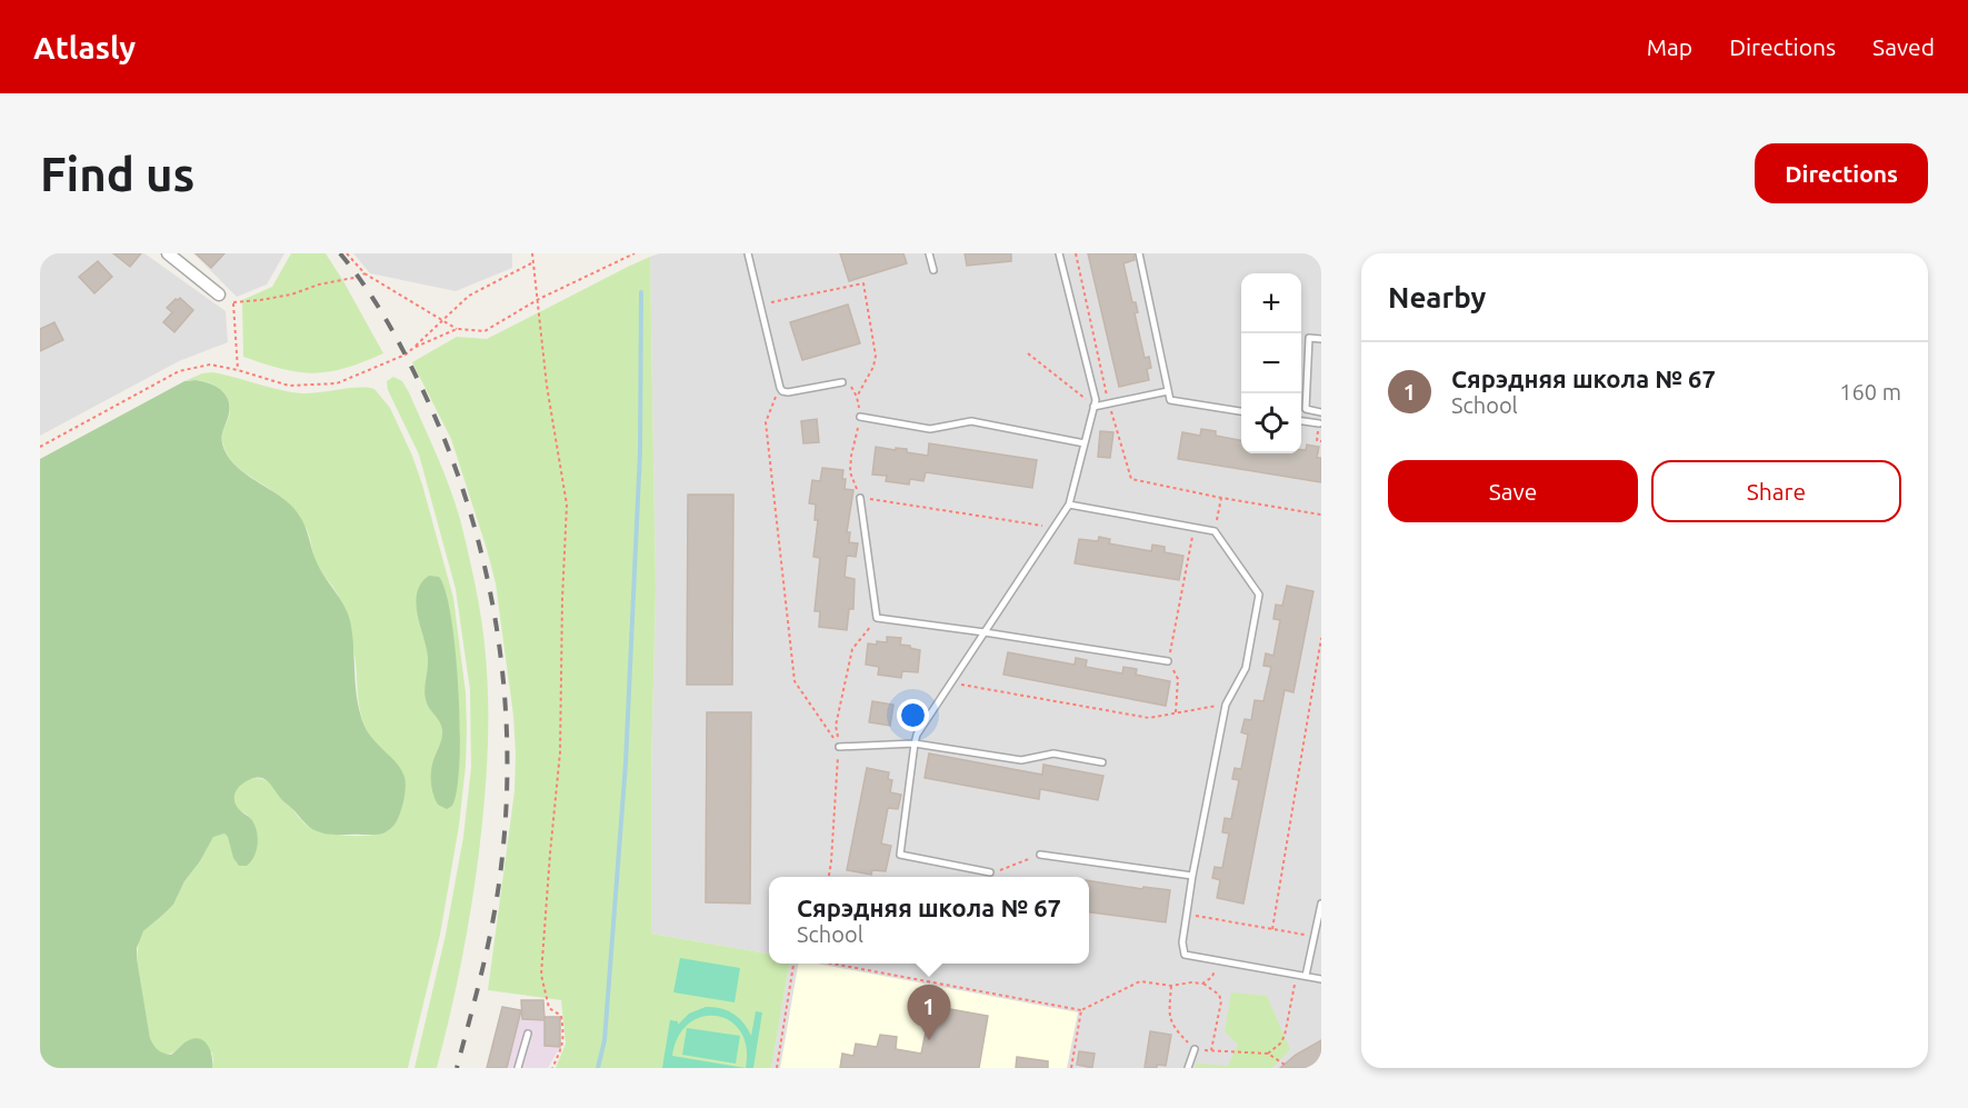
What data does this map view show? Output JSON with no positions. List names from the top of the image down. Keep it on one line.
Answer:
{"page":{"header":"Atlasly","nav":["Map","Directions","Saved"],"buttons":["Directions",["Save","Share"]],"title":"Find us","heading":"Nearby","map_buttons":["+","−"],"list":[{"mark":"1","name":"Сярэдняя школа № 67","note":"School","value":"160 m"}],"popup":["Сярэдняя школа № 67","School"],"pins":"1"}}
